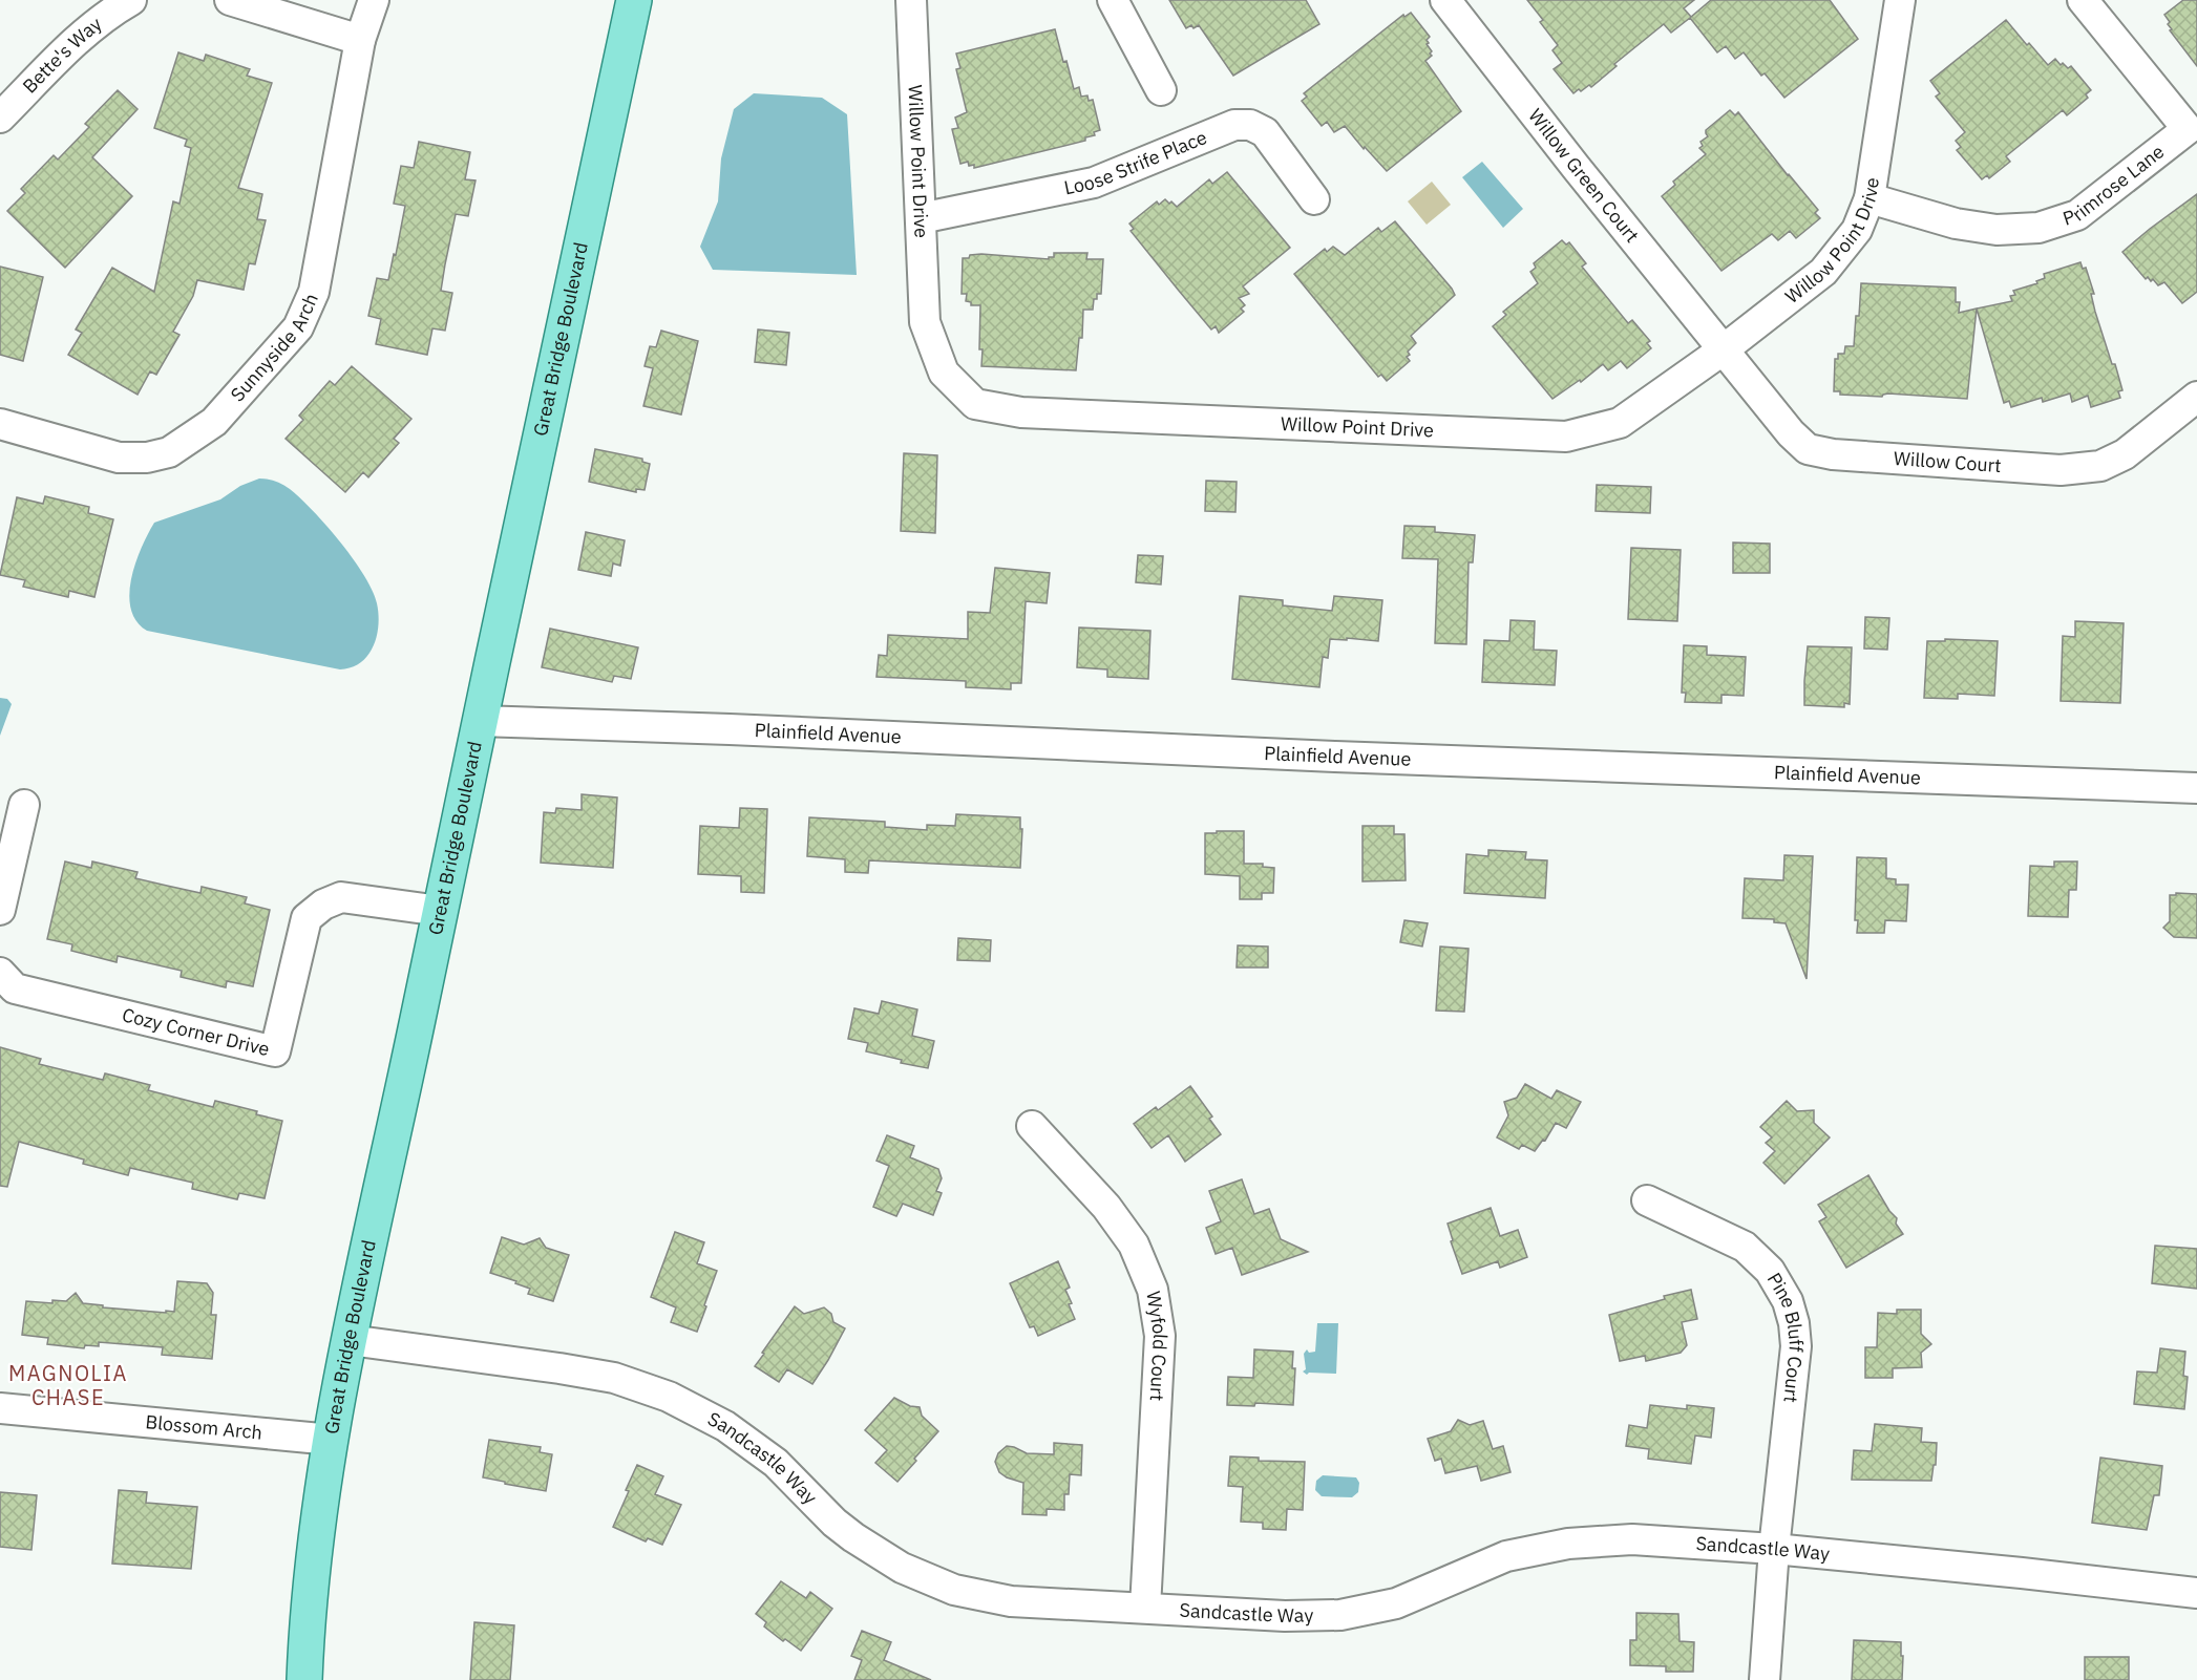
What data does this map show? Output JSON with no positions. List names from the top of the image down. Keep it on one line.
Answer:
{"streets":{"main road":["Great Bridge Boulevard"],"street":["Bette's Way","Loose Strife Place","Willow Point Drive","Willow Green Court","Primrose Lane","Sunnyside Arch","Willow Court","Plainfield Avenue","Cozy Corner Drive","Pine Bluff Court","Wyfold Court","Blossom Arch","Sandcastle Way"]},"crossings":[["Loose Strife Place","Willow Point Drive"],["Willow Point Drive","Willow Green Court"],["Willow Point Drive","Primrose Lane"],["Willow Point Drive","Willow Court"],["Willow Green Court","Willow Court"],["Great Bridge Boulevard","Plainfield Avenue"],["Great Bridge Boulevard","Cozy Corner Drive"],["Great Bridge Boulevard","Blossom Arch"],["Great Bridge Boulevard","Sandcastle Way"],["Pine Bluff Court","Sandcastle Way"],["Wyfold Court","Sandcastle Way"]],"districts":["MAGNOLIA CHASE"]}
